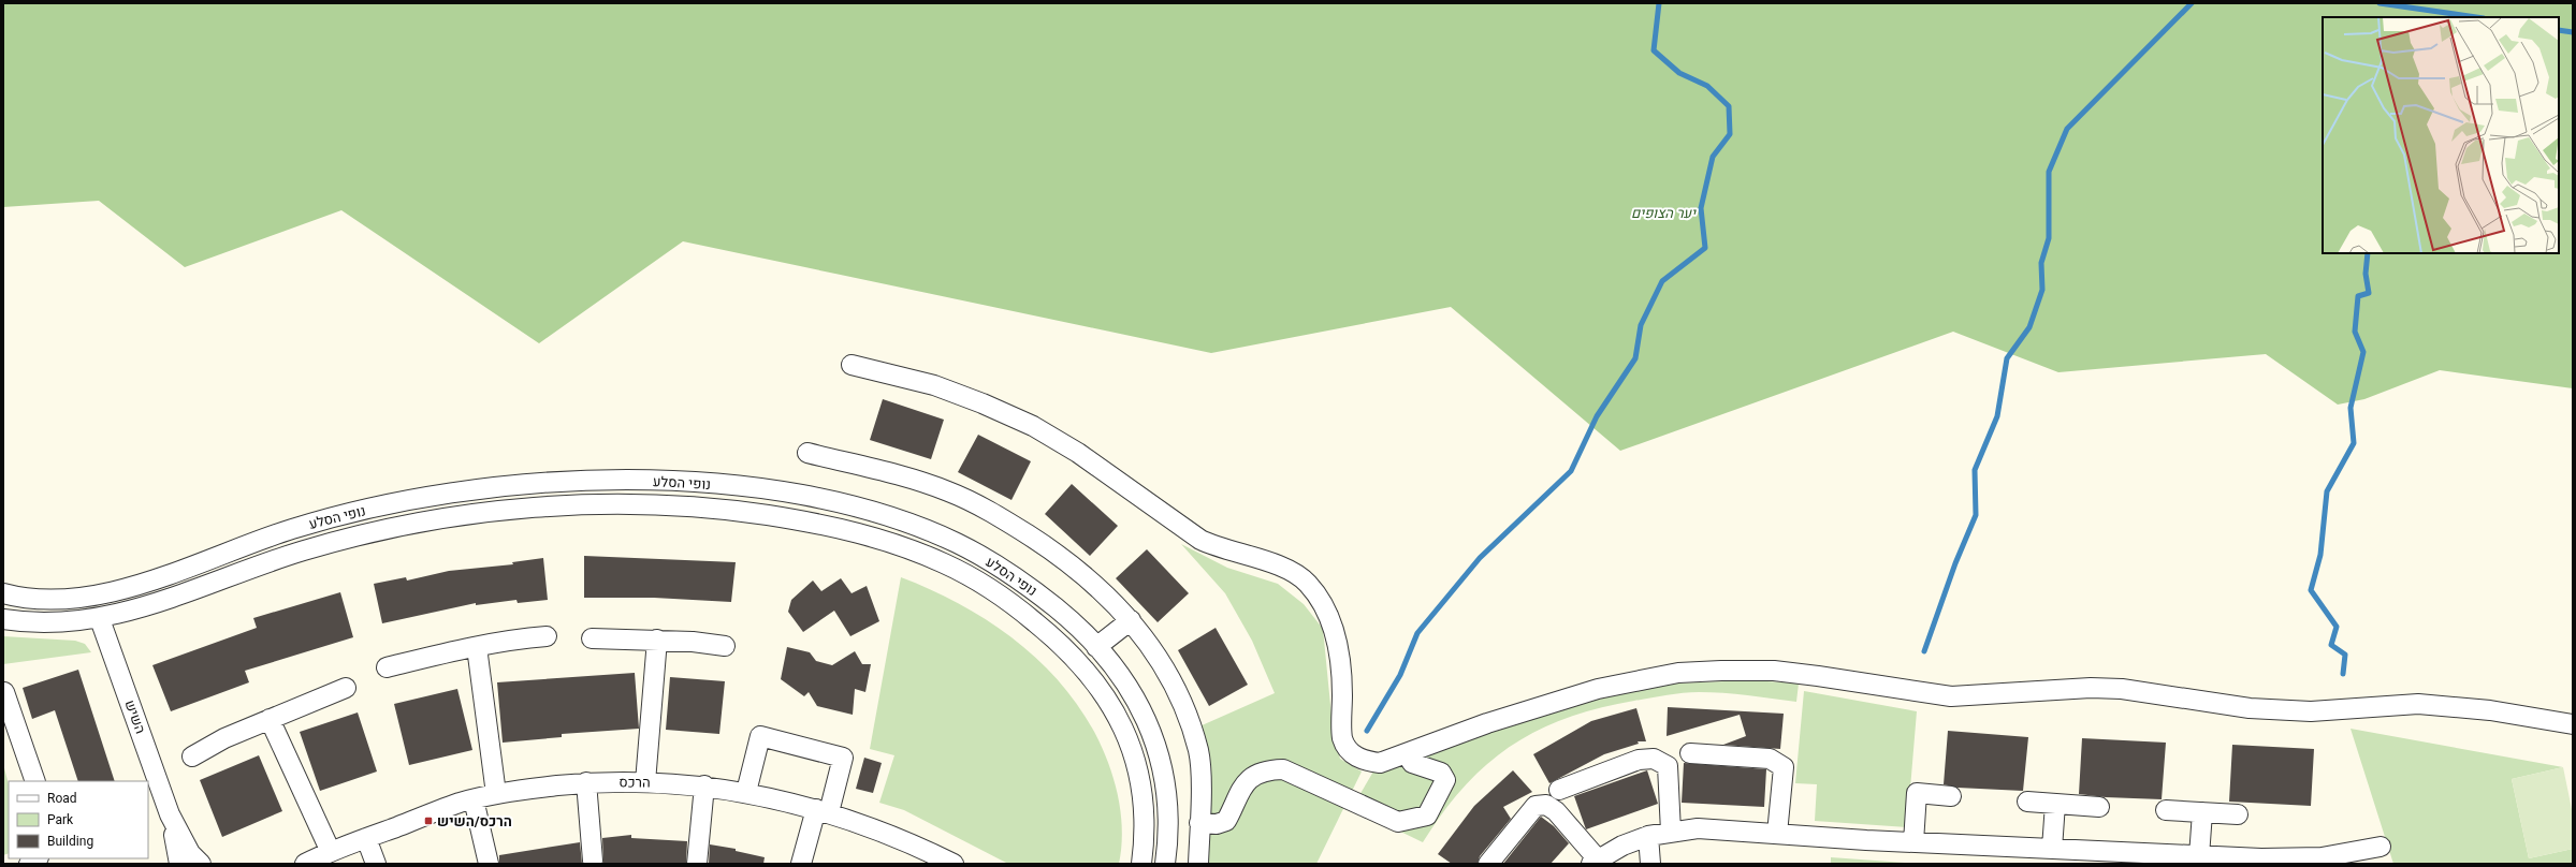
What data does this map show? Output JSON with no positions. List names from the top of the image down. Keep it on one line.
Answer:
{"streets":{"street":["נופי הסלע","השיש","הרכס"]},"crossings":[["נופי הסלע","השיש"]],"parks":["יער הצופים"],"places":{"transit":["הרכס/השיש"]},"legend":["Road","Park","Building"]}
